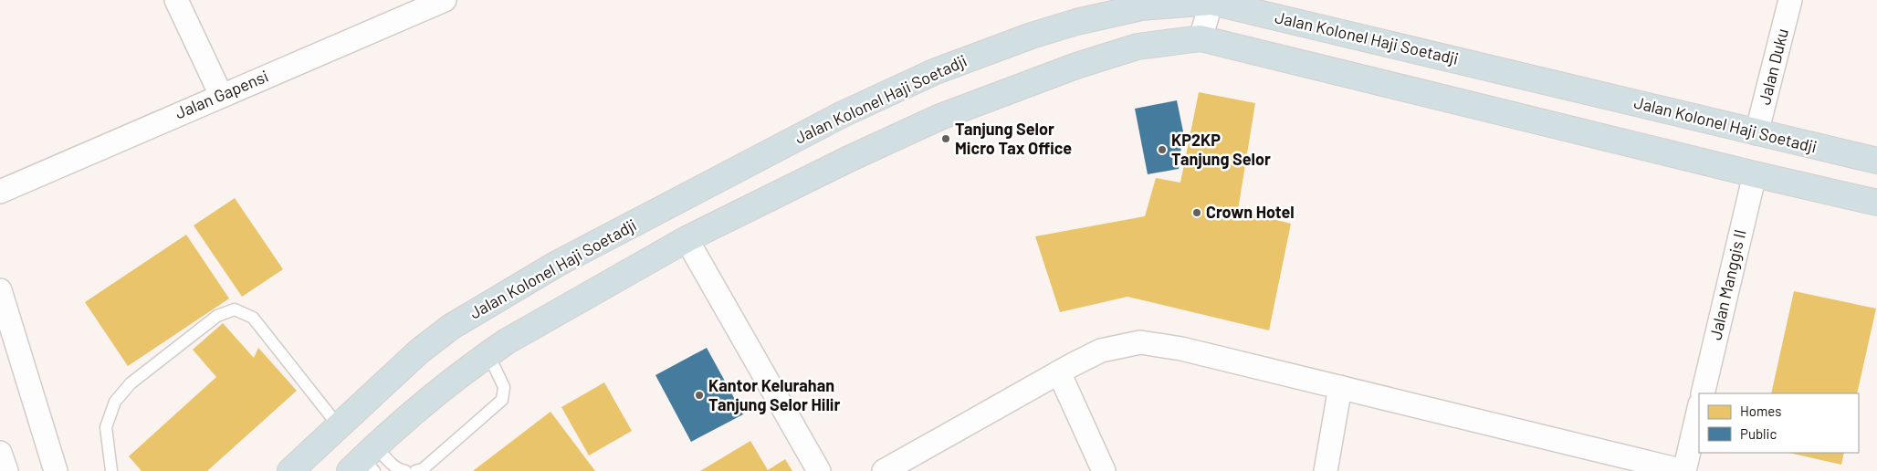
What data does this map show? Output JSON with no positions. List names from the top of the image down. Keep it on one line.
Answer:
{"streets":{"highway":["Jalan Kolonel Haji Soetadji"],"street":["Jalan Duku","Jalan Gapensi","Jalan Manggis II"]},"crossings":[["Jalan Kolonel Haji Soetadji","Jalan Duku"]],"places":["Tanjung Selor Micro Tax Office","KP2KP Tanjung Selor","Crown Hotel","Kantor Kelurahan Tanjung Selor Hilir"],"legend":["Homes","Public"]}
